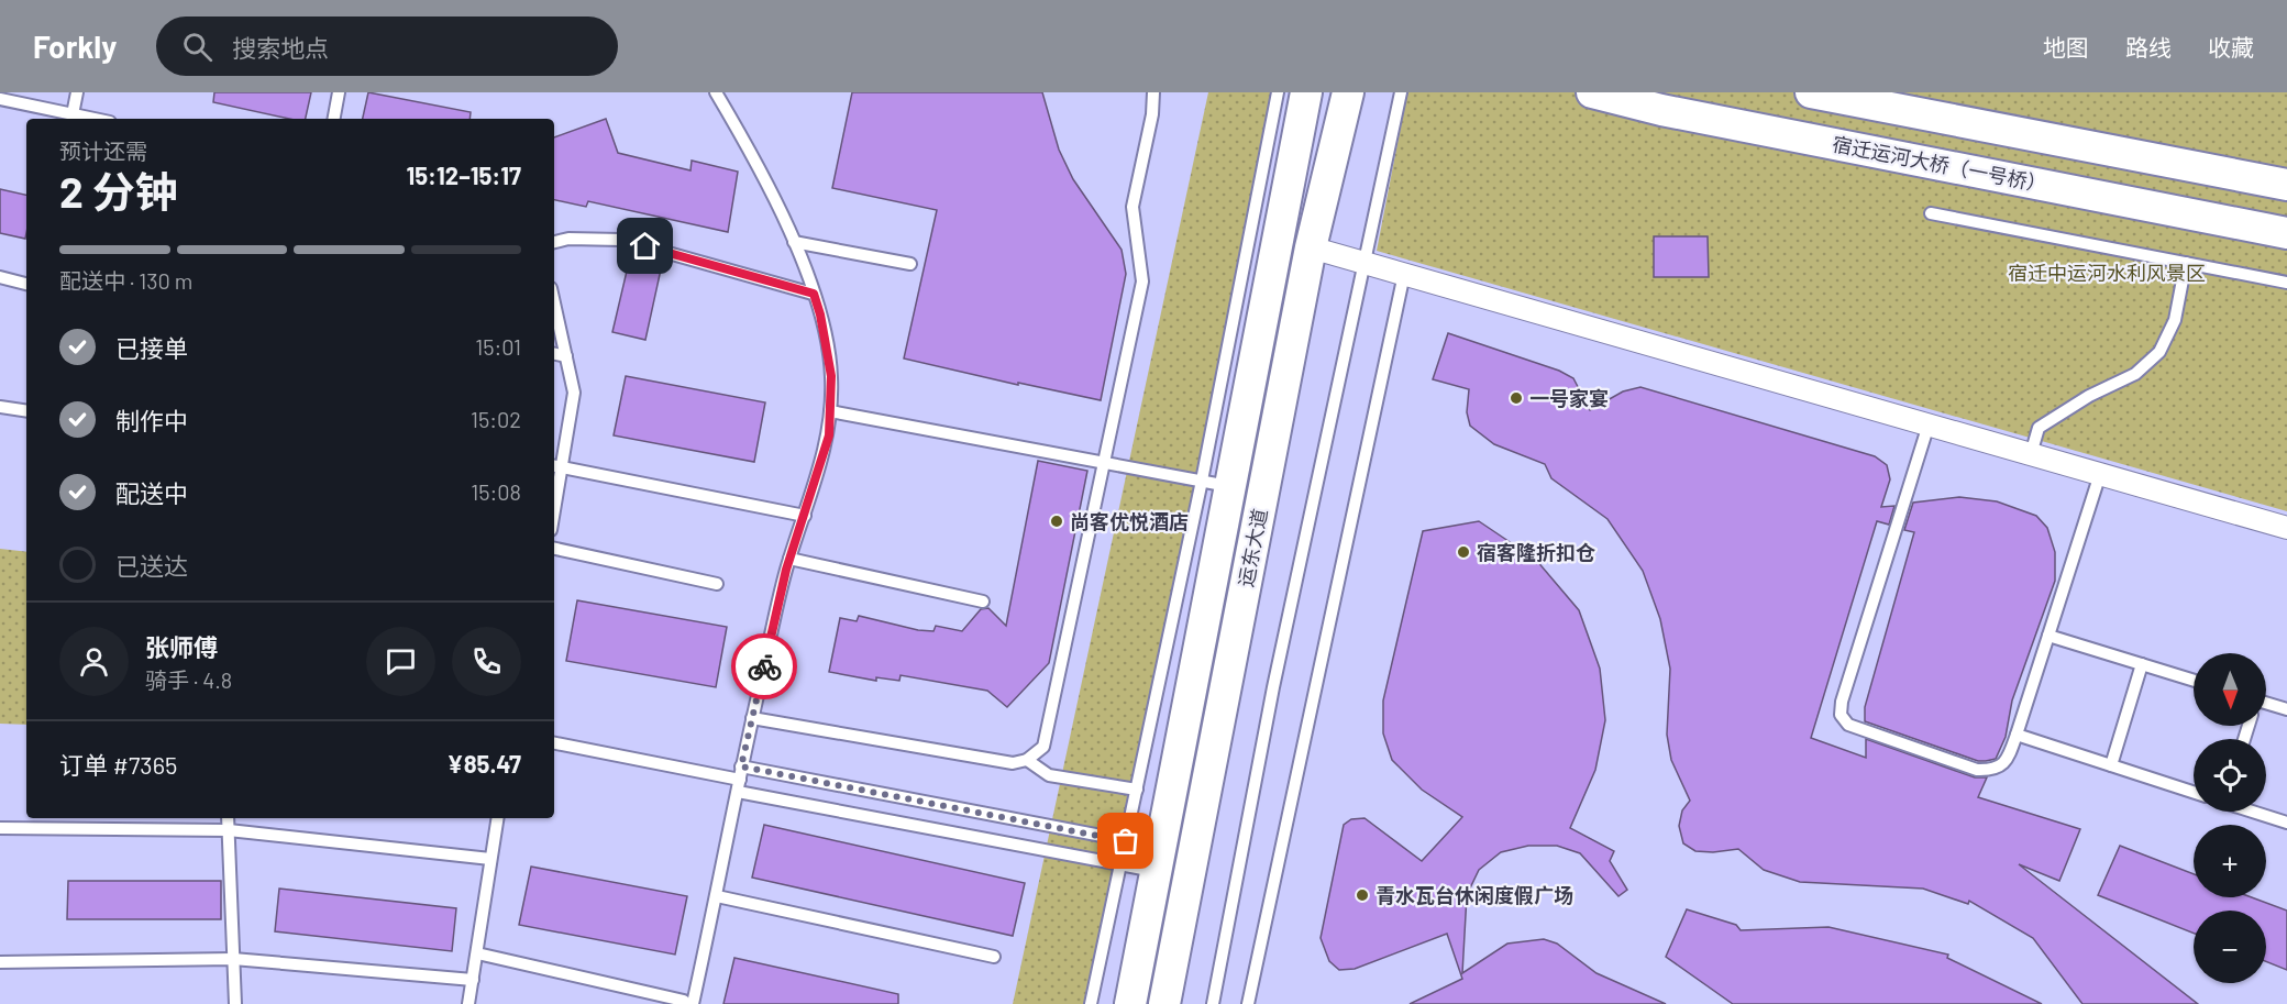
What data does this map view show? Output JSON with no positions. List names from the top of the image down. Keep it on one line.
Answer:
{"streets":{"main road":["宿迁运河大桥（一号桥）","运东大道"]},"parks":["宿迁中运河水利风景区"],"places":["一号家宴","尚客优悦酒店","宿客隆折扣仓","青水瓦台休闲度假广场"],"north":"bottom","page":{"header":"Forkly","search":"搜索地点","nav":["地图","路线","收藏"],"heading":["2 分钟","预计还需","15:12–15:17"],"panel":["张师傅","骑手 · 4.8","订单 #7365","¥85.47"],"bar":"配送中 · 130 m","list":[["已接单","15:01"],["制作中","15:02"],["配送中","15:08"],"已送达"],"map_buttons":["+","−"]}}
